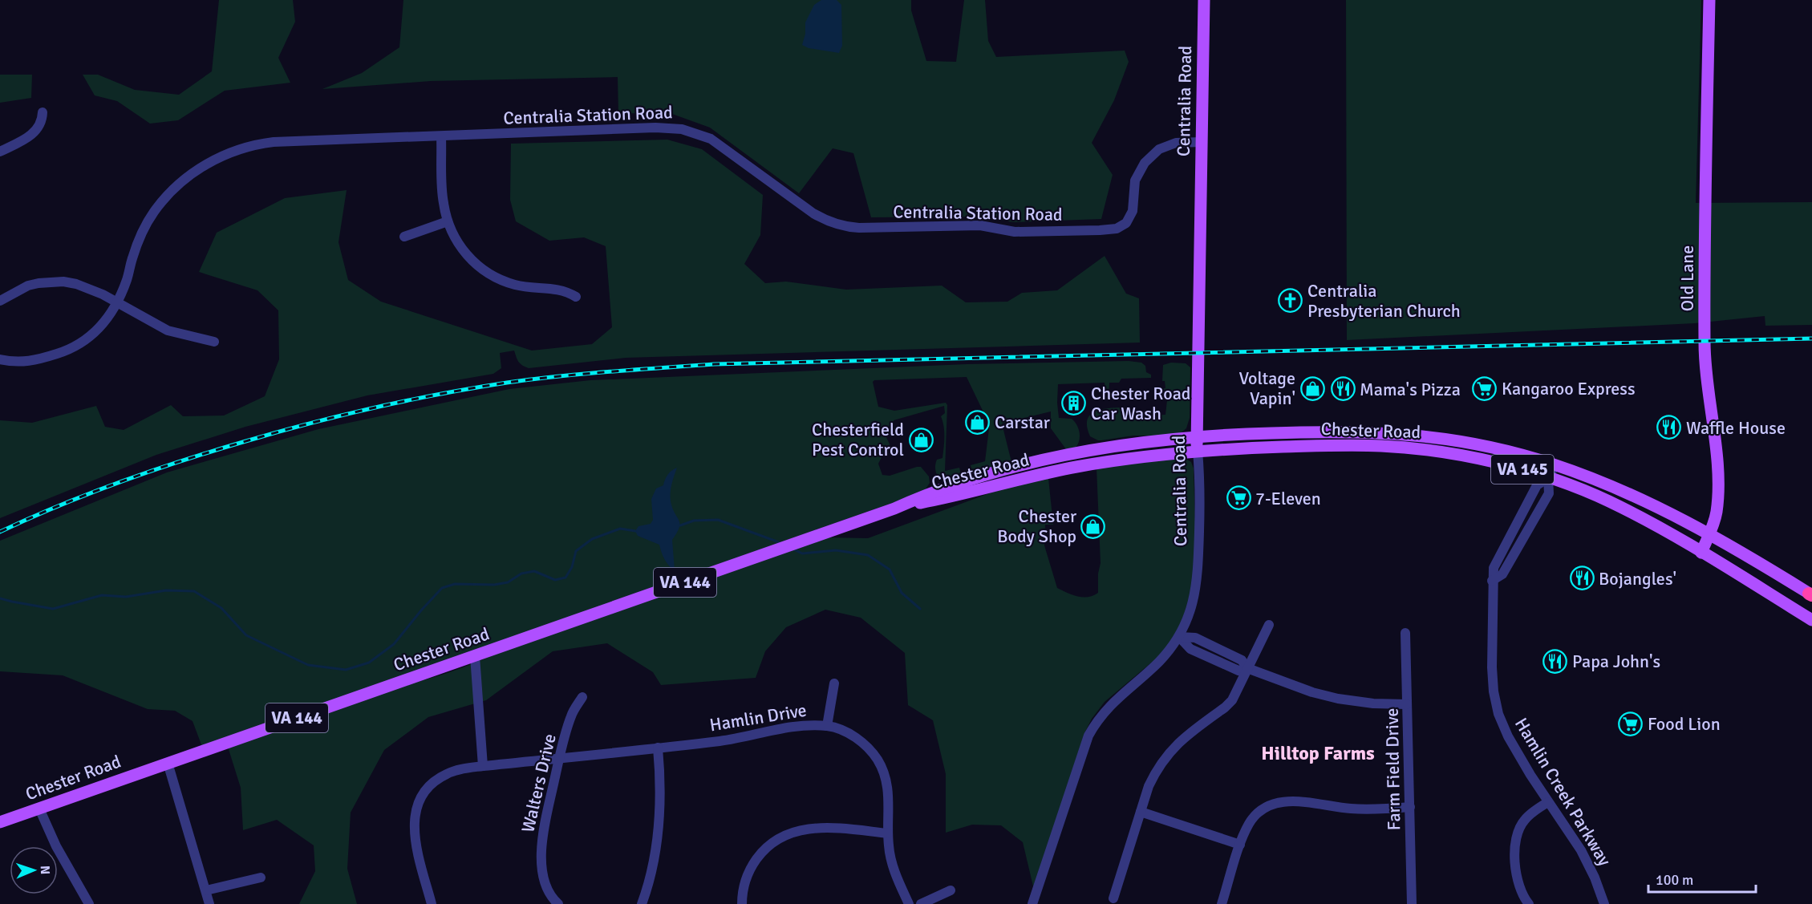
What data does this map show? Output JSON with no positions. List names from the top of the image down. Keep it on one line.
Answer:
{"streets":{"main road":["Centralia Road","Old Lane","Chester Road","VA 145","VA 144"],"street":["Centralia Station Road","Hamlin Drive","Farm Field Drive","Walters Drive","Hamlin Creek Parkway"]},"crossings":[["Centralia Road","Centralia Station Road"],["Centralia Road","Chester Road"],["Old Lane","Chester Road"],["Chester Road","Hamlin Creek Parkway"],["Hamlin Drive","Walters Drive"]],"districts":["Hilltop Farms"],"places":{"church":["Centralia Presbyterian Church"],"shop":["Voltage Vapin'","Carstar","Chesterfield Pest Control","Chester Body Shop"],"supermarket":["Kangaroo Express","7-Eleven","Food Lion"],"restaurant":["Mama's Pizza","Waffle House","Bojangles'","Papa John's"],"building":["Chester Road Car Wash"]},"scale_bar":"100 m","north":"right"}
